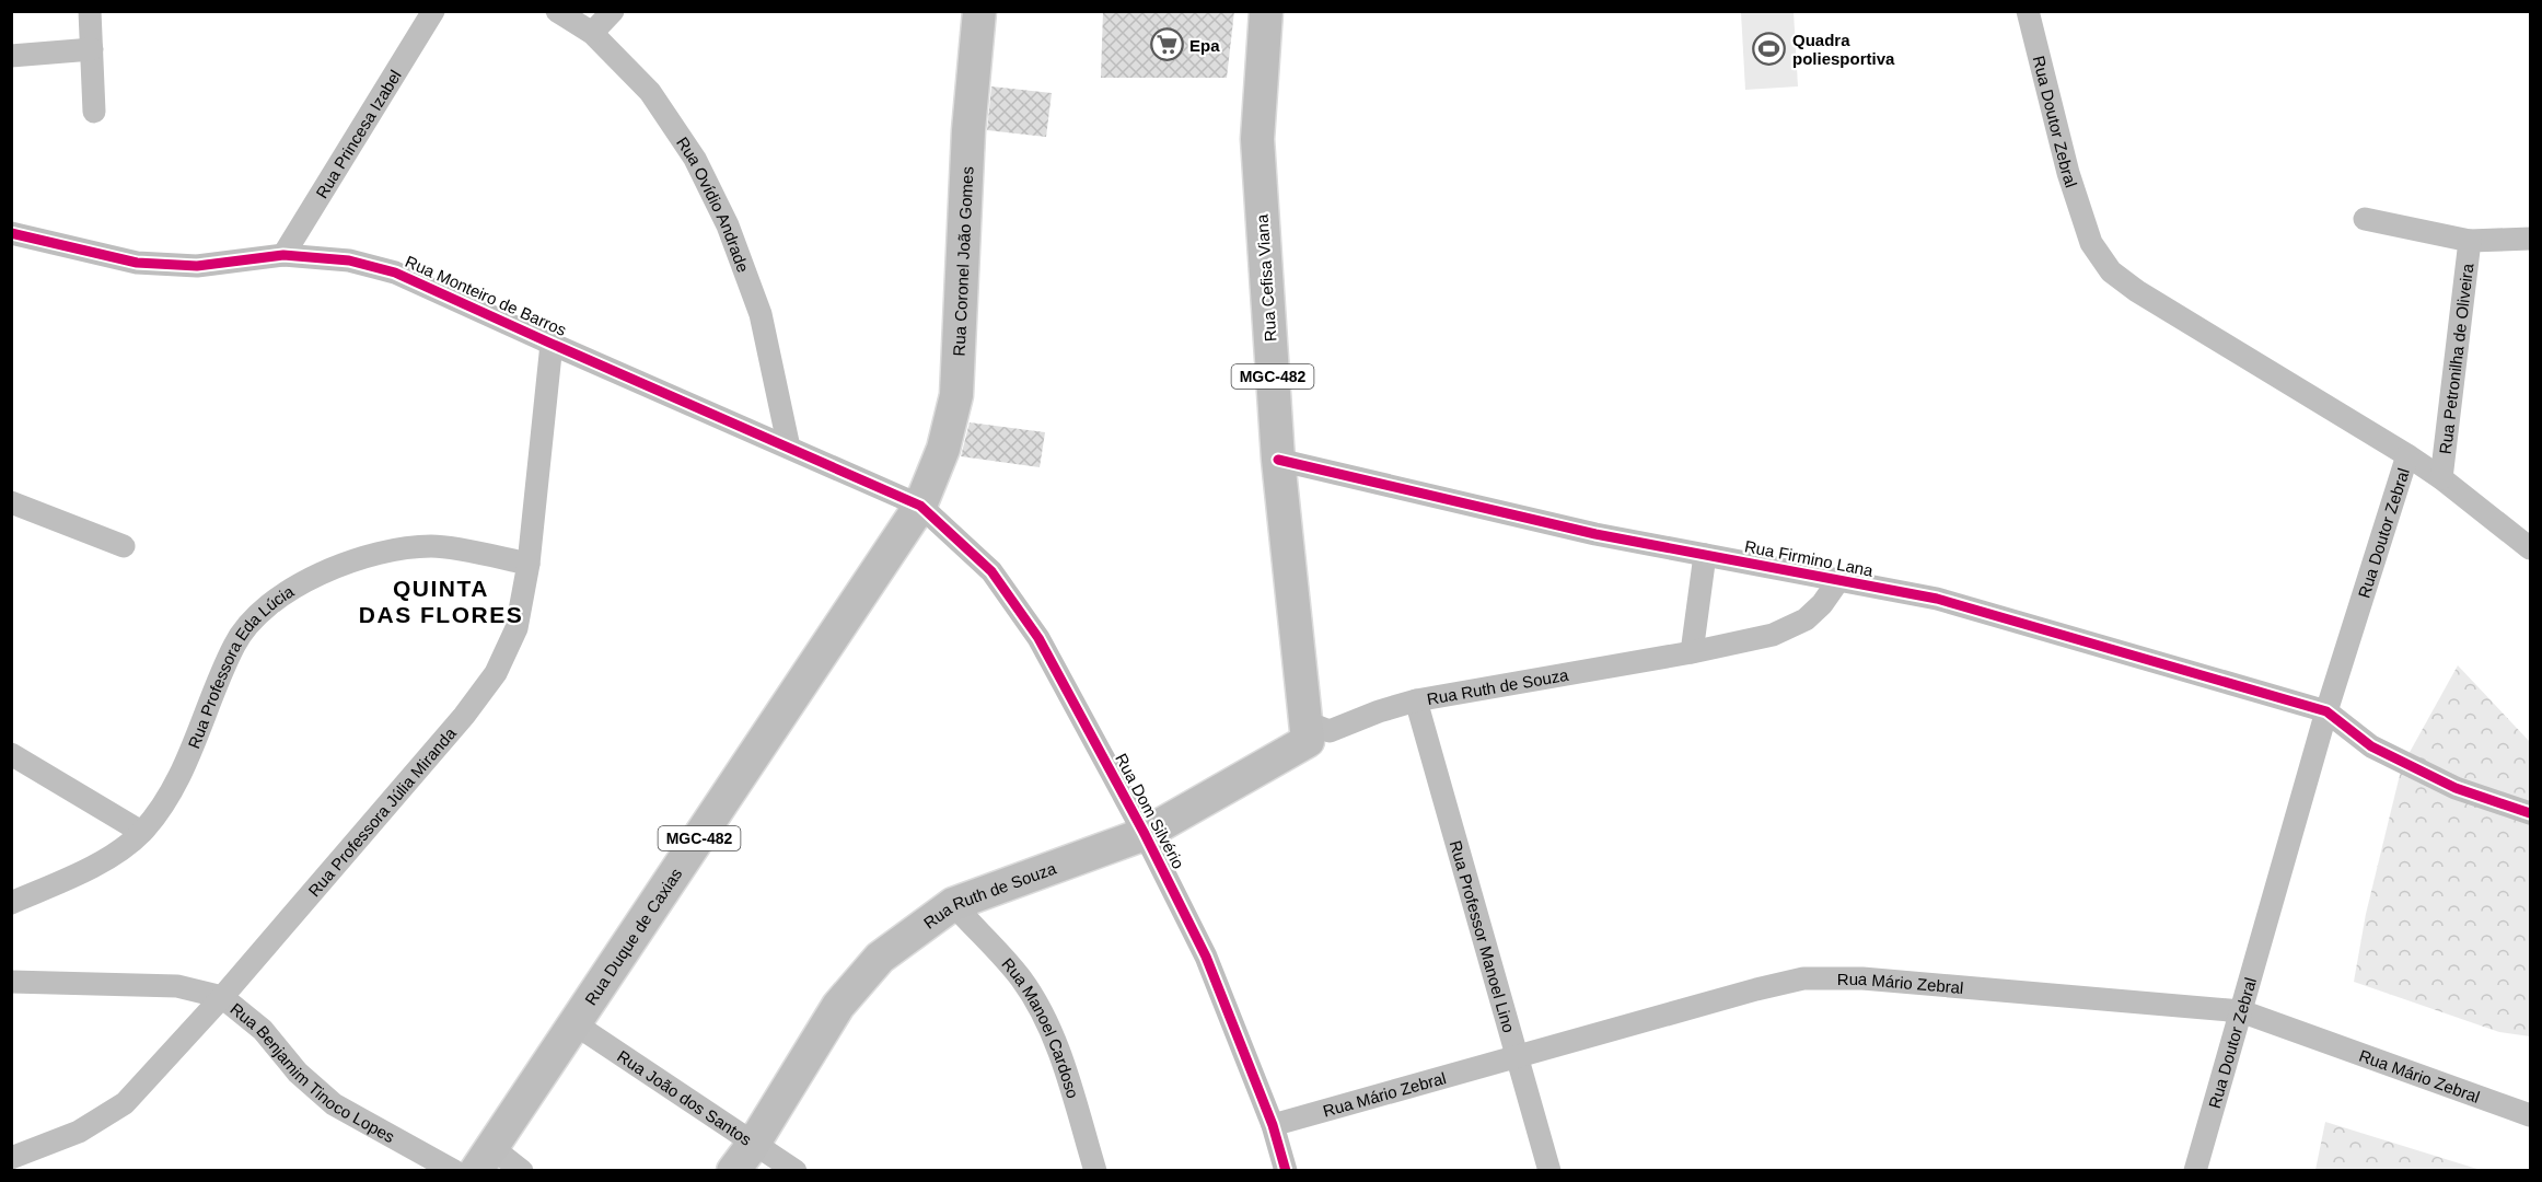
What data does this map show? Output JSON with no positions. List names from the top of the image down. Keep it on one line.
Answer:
{"streets":{"highway":["Rua Coronel João Gomes","Rua Cefisa Viana","MGC-482","Rua Ruth de Souza","Rua Duque de Caxias"],"street":["Rua Doutor Zebral","Rua Princesa Izabel","Rua Ovídio Andrade","Rua Monteiro de Barros","Rua Petronilha de Oliveira","Rua Firmino Lana","Rua Professora Eda Lúcia","Rua Professora Júlia Miranda","Rua Dom Silvério","Rua Professor Manoel Lino","Rua Mário Zebral","Rua Manoel Cardoso","Rua Benjamim Tinoco Lopes","Rua João dos Santos"]},"crossings":[["Rua Doutor Zebral","Rua Firmino Lana"],["Rua Doutor Zebral","Rua Mário Zebral"],["Rua Princesa Izabel","Rua Monteiro de Barros"],["Rua Ovídio Andrade","Rua Monteiro de Barros"],["Rua Coronel João Gomes","Rua Monteiro de Barros"],["Rua Coronel João Gomes","Rua Dom Silvério"],["Rua Coronel João Gomes","Rua Duque de Caxias"],["Rua Cefisa Viana","Rua Firmino Lana"],["Rua Cefisa Viana","Rua Ruth de Souza"],["Rua Monteiro de Barros","Rua Professora Júlia Miranda"],["Rua Monteiro de Barros","Rua Dom Silvério"],["Rua Monteiro de Barros","Rua Duque de Caxias"],["Rua Firmino Lana","Rua Ruth de Souza"],["Rua Professora Eda Lúcia","Rua Professora Júlia Miranda"],["Rua Ruth de Souza","Rua Dom Silvério"],["Rua Ruth de Souza","Rua Professor Manoel Lino"],["Rua Ruth de Souza","Rua Manoel Cardoso"],["Rua Ruth de Souza","Rua João dos Santos"],["Rua Professora Júlia Miranda","Rua Benjamim Tinoco Lopes"],["Rua Dom Silvério","Rua Duque de Caxias"],["Rua Dom Silvério","Rua Mário Zebral"],["Rua Professor Manoel Lino","Rua Mário Zebral"],["Rua Duque de Caxias","Rua João dos Santos"]],"districts":["QUINTA DAS FLORES"],"places":{"supermarket":["Epa"],"sports":["Quadra poliesportiva"]}}
